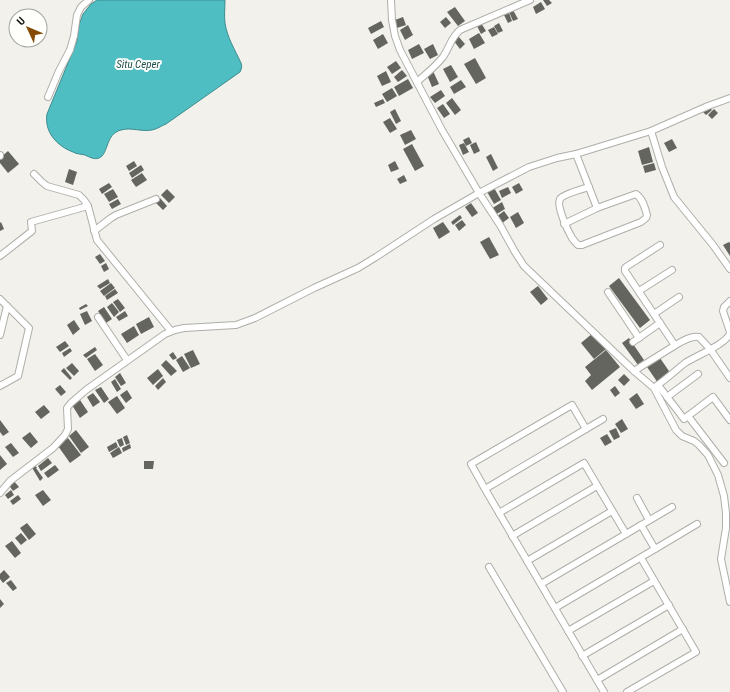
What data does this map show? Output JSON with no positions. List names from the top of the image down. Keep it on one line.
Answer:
{"water":["Situ Ceper"],"north":"top left"}
